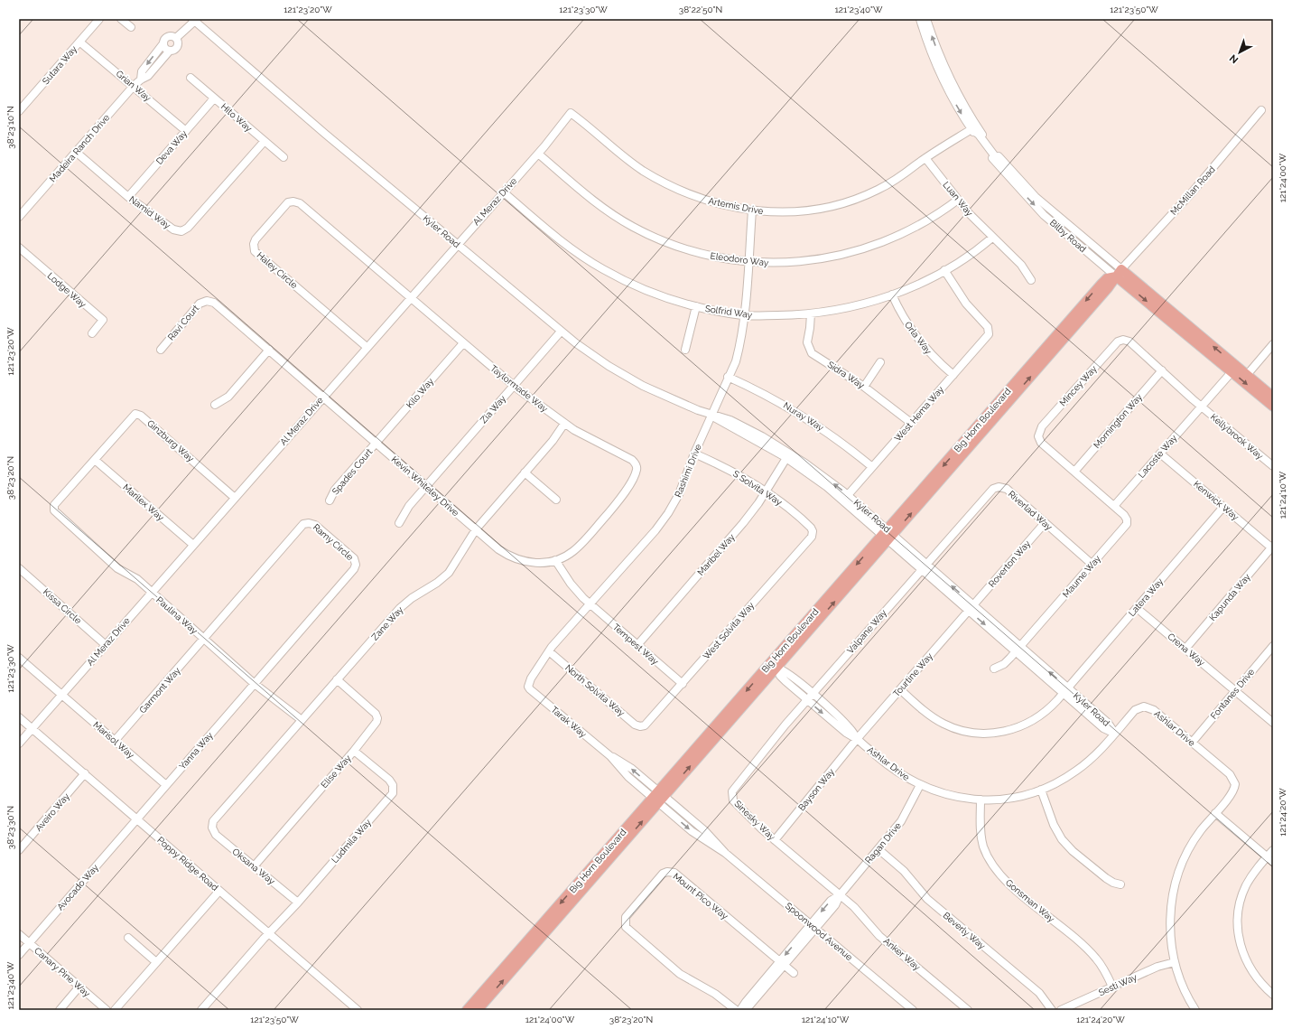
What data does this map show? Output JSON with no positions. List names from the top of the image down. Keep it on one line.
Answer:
{"streets":{"main road":["Bilby Road","Big Horn Boulevard"],"street":["Sutara Way","Grian Way","Hito Way","Deva Way","Madeira Ranch Drive","McMillan Road","Luan Way","Al Meraz Drive","Artemis Drive","Namid Way","Kyler Road","Eleodoro Way","Haley Circle","Lodge Way","Solfrid Way","Ravi Court","Orla Way","Sidra Way","Mincey Way","Taylormade Way","Kilo Way","Zia Way","West Hema Way","Nuray Way","Mornington Way","Kellybrook Way","Ginzburg Way","Lacoste Way","Rashimi Drive","Spades Court","Kevin Whiteley Drive","S Solvita Way","Kenwick Way","Marilex Way","Riverlad Way","Ramy Circle","Maribel Way","Roverton Way","Maume Way","Latera Way","Kapunda Way","Kissa Circle","Paulina Way","Zane Way","West Solvita Way","Valpane Way","Tempest Way","Crena Way","Tourtine Way","Garmont Way","North Solvita Way","Fontanes Drive","Tarak Way","Ashlar Drive","Marisol Way","Yanna Way","Elise Way","Bayson Way","Aveiro Way","Sinesky Way","Ludmila Way","Ragan Drive","Poppy Ridge Road","Oksana Way","Avocado Way","Mount Pico Way","Gonsman Way","Beverly Way","Spoonwood Avenue","Anker Way","Canary Pine Way","Sesti Way"]},"crossings":[["Sutara Way","Grian Way"],["Grian Way","Deva Way"],["Grian Way","Madeira Ranch Drive"],["Hito Way","Deva Way"],["Hito Way","Namid Way"],["Deva Way","Namid Way"],["Madeira Ranch Drive","Namid Way"],["McMillan Road","Bilby Road"],["McMillan Road","Big Horn Boulevard"],["Luan Way","Artemis Drive"],["Luan Way","Eleodoro Way"],["Luan Way","Solfrid Way"],["Al Meraz Drive","Artemis Drive"],["Al Meraz Drive","Kyler Road"],["Al Meraz Drive","Eleodoro Way"],["Al Meraz Drive","Haley Circle"],["Al Meraz Drive","Solfrid Way"],["Al Meraz Drive","Taylormade Way"],["Al Meraz Drive","Ginzburg Way"],["Al Meraz Drive","Kevin Whiteley Drive"],["Al Meraz Drive","Marilex Way"],["Al Meraz Drive","Kissa Circle"],["Al Meraz Drive","Paulina Way"],["Al Meraz Drive","Marisol Way"],["Al Meraz Drive","Poppy Ridge Road"],["Artemis Drive","Bilby Road"],["Artemis Drive","Rashimi Drive"],["Kyler Road","Zia Way"],["Kyler Road","West Hema Way"],["Kyler Road","Big Horn Boulevard"],["Kyler Road","Rashimi Drive"],["Kyler Road","Riverlad Way"],["Kyler Road","Maribel Way"],["Kyler Road","Roverton Way"],["Kyler Road","Maume Way"],["Kyler Road","Latera Way"],["Kyler Road","Valpane Way"],["Kyler Road","Tourtine Way"],["Kyler Road","Ashlar Drive"],["Bilby Road","Big Horn Boulevard"],["Bilby Road","Lacoste Way"],["Eleodoro Way","Rashimi Drive"],["Haley Circle","Taylormade Way"],["Solfrid Way","Orla Way"],["Solfrid Way","Sidra Way"],["Solfrid Way","West Hema Way"],["Solfrid Way","Rashimi Drive"],["Ravi Court","Kevin Whiteley Drive"],["Orla Way","West Hema Way"],["Sidra Way","West Hema Way"],["Mincey Way","Mornington Way"],["Mincey Way","Kellybrook Way"],["Mincey Way","Lacoste Way"],["Mincey Way","Maume Way"],["Taylormade Way","Kilo Way"],["Taylormade Way","Zia Way"],["Taylormade Way","Kevin Whiteley Drive"],["Taylormade Way","Zane Way"],["Kilo Way","Spades Court"],["Kilo Way","Kevin Whiteley Drive"],["Zia Way","Kevin Whiteley Drive"],["West Hema Way","Nuray Way"],["Nuray Way","Rashimi Drive"],["Big Horn Boulevard","Tarak Way"],["Big Horn Boulevard","Ashlar Drive"],["Big Horn Boulevard","Spoonwood Avenue"],["Kellybrook Way","Lacoste Way"],["Ginzburg Way","Marilex Way"],["Ginzburg Way","Paulina Way"],["Lacoste Way","Kenwick Way"],["Lacoste Way","Maume Way"],["Rashimi Drive","S Solvita Way"],["Rashimi Drive","Tempest Way"],["Rashimi Drive","North Solvita Way"],["Rashimi Drive","Tarak Way"],["Spades Court","Kevin Whiteley Drive"],["Kevin Whiteley Drive","Zane Way"],["Kevin Whiteley Drive","Tempest Way"],["S Solvita Way","Maribel Way"],["S Solvita Way","West Solvita Way"],["Kenwick Way","Latera Way"],["Kenwick Way","Kapunda Way"],["Riverlad Way","Roverton Way"],["Riverlad Way","Maume Way"],["Riverlad Way","Valpane Way"],["Ramy Circle","Paulina Way"],["Ramy Circle","Garmont Way"],["Ramy Circle","Yanna Way"],["Maribel Way","Tempest Way"],["Roverton Way","Tourtine Way"],["Latera Way","Crena Way"],["Latera Way","Tourtine Way"],["Kapunda Way","Crena Way"],["Paulina Way","Zane Way"],["Paulina Way","Garmont Way"],["Paulina Way","Yanna Way"],["Zane Way","Elise Way"],["Zane Way","Oksana Way"],["West Solvita Way","Tempest Way"],["West Solvita Way","North Solvita Way"],["Valpane Way","Ashlar Drive"],["Valpane Way","Sinesky Way"],["Crena Way","Fontanes Drive"],["Tourtine Way","Ashlar Drive"],["Tourtine Way","Bayson Way"],["Garmont Way","Marisol Way"],["Fontanes Drive","Ashlar Drive"],["Tarak Way","Spoonwood Avenue"],["Ashlar Drive","Bayson Way"],["Ashlar Drive","Sinesky Way"],["Ashlar Drive","Ragan Drive"],["Ashlar Drive","Gonsman Way"],["Ashlar Drive","Sesti Way"],["Marisol Way","Yanna Way"],["Yanna Way","Poppy Ridge Road"],["Yanna Way","Avocado Way"],["Elise Way","Ludmila Way"],["Elise Way","Oksana Way"],["Bayson Way","Sinesky Way"],["Aveiro Way","Poppy Ridge Road"],["Sinesky Way","Ragan Drive"],["Sinesky Way","Anker Way"],["Ludmila Way","Poppy Ridge Road"],["Ludmila Way","Oksana Way"],["Ragan Drive","Beverly Way"],["Ragan Drive","Spoonwood Avenue"],["Ragan Drive","Anker Way"],["Poppy Ridge Road","Avocado Way"],["Avocado Way","Canary Pine Way"],["Gonsman Way","Sesti Way"]],"north":"bottom left","coordinates":["121°23'20\"W","121°23'30\"W","38°22'50\"N","121°23'40\"W","121°23'50\"W","38°23'10\"N","121°24'00\"W","38°23'20\"N","121°24'10\"W","121°24'20\"W","38°23'30\"N"]}
